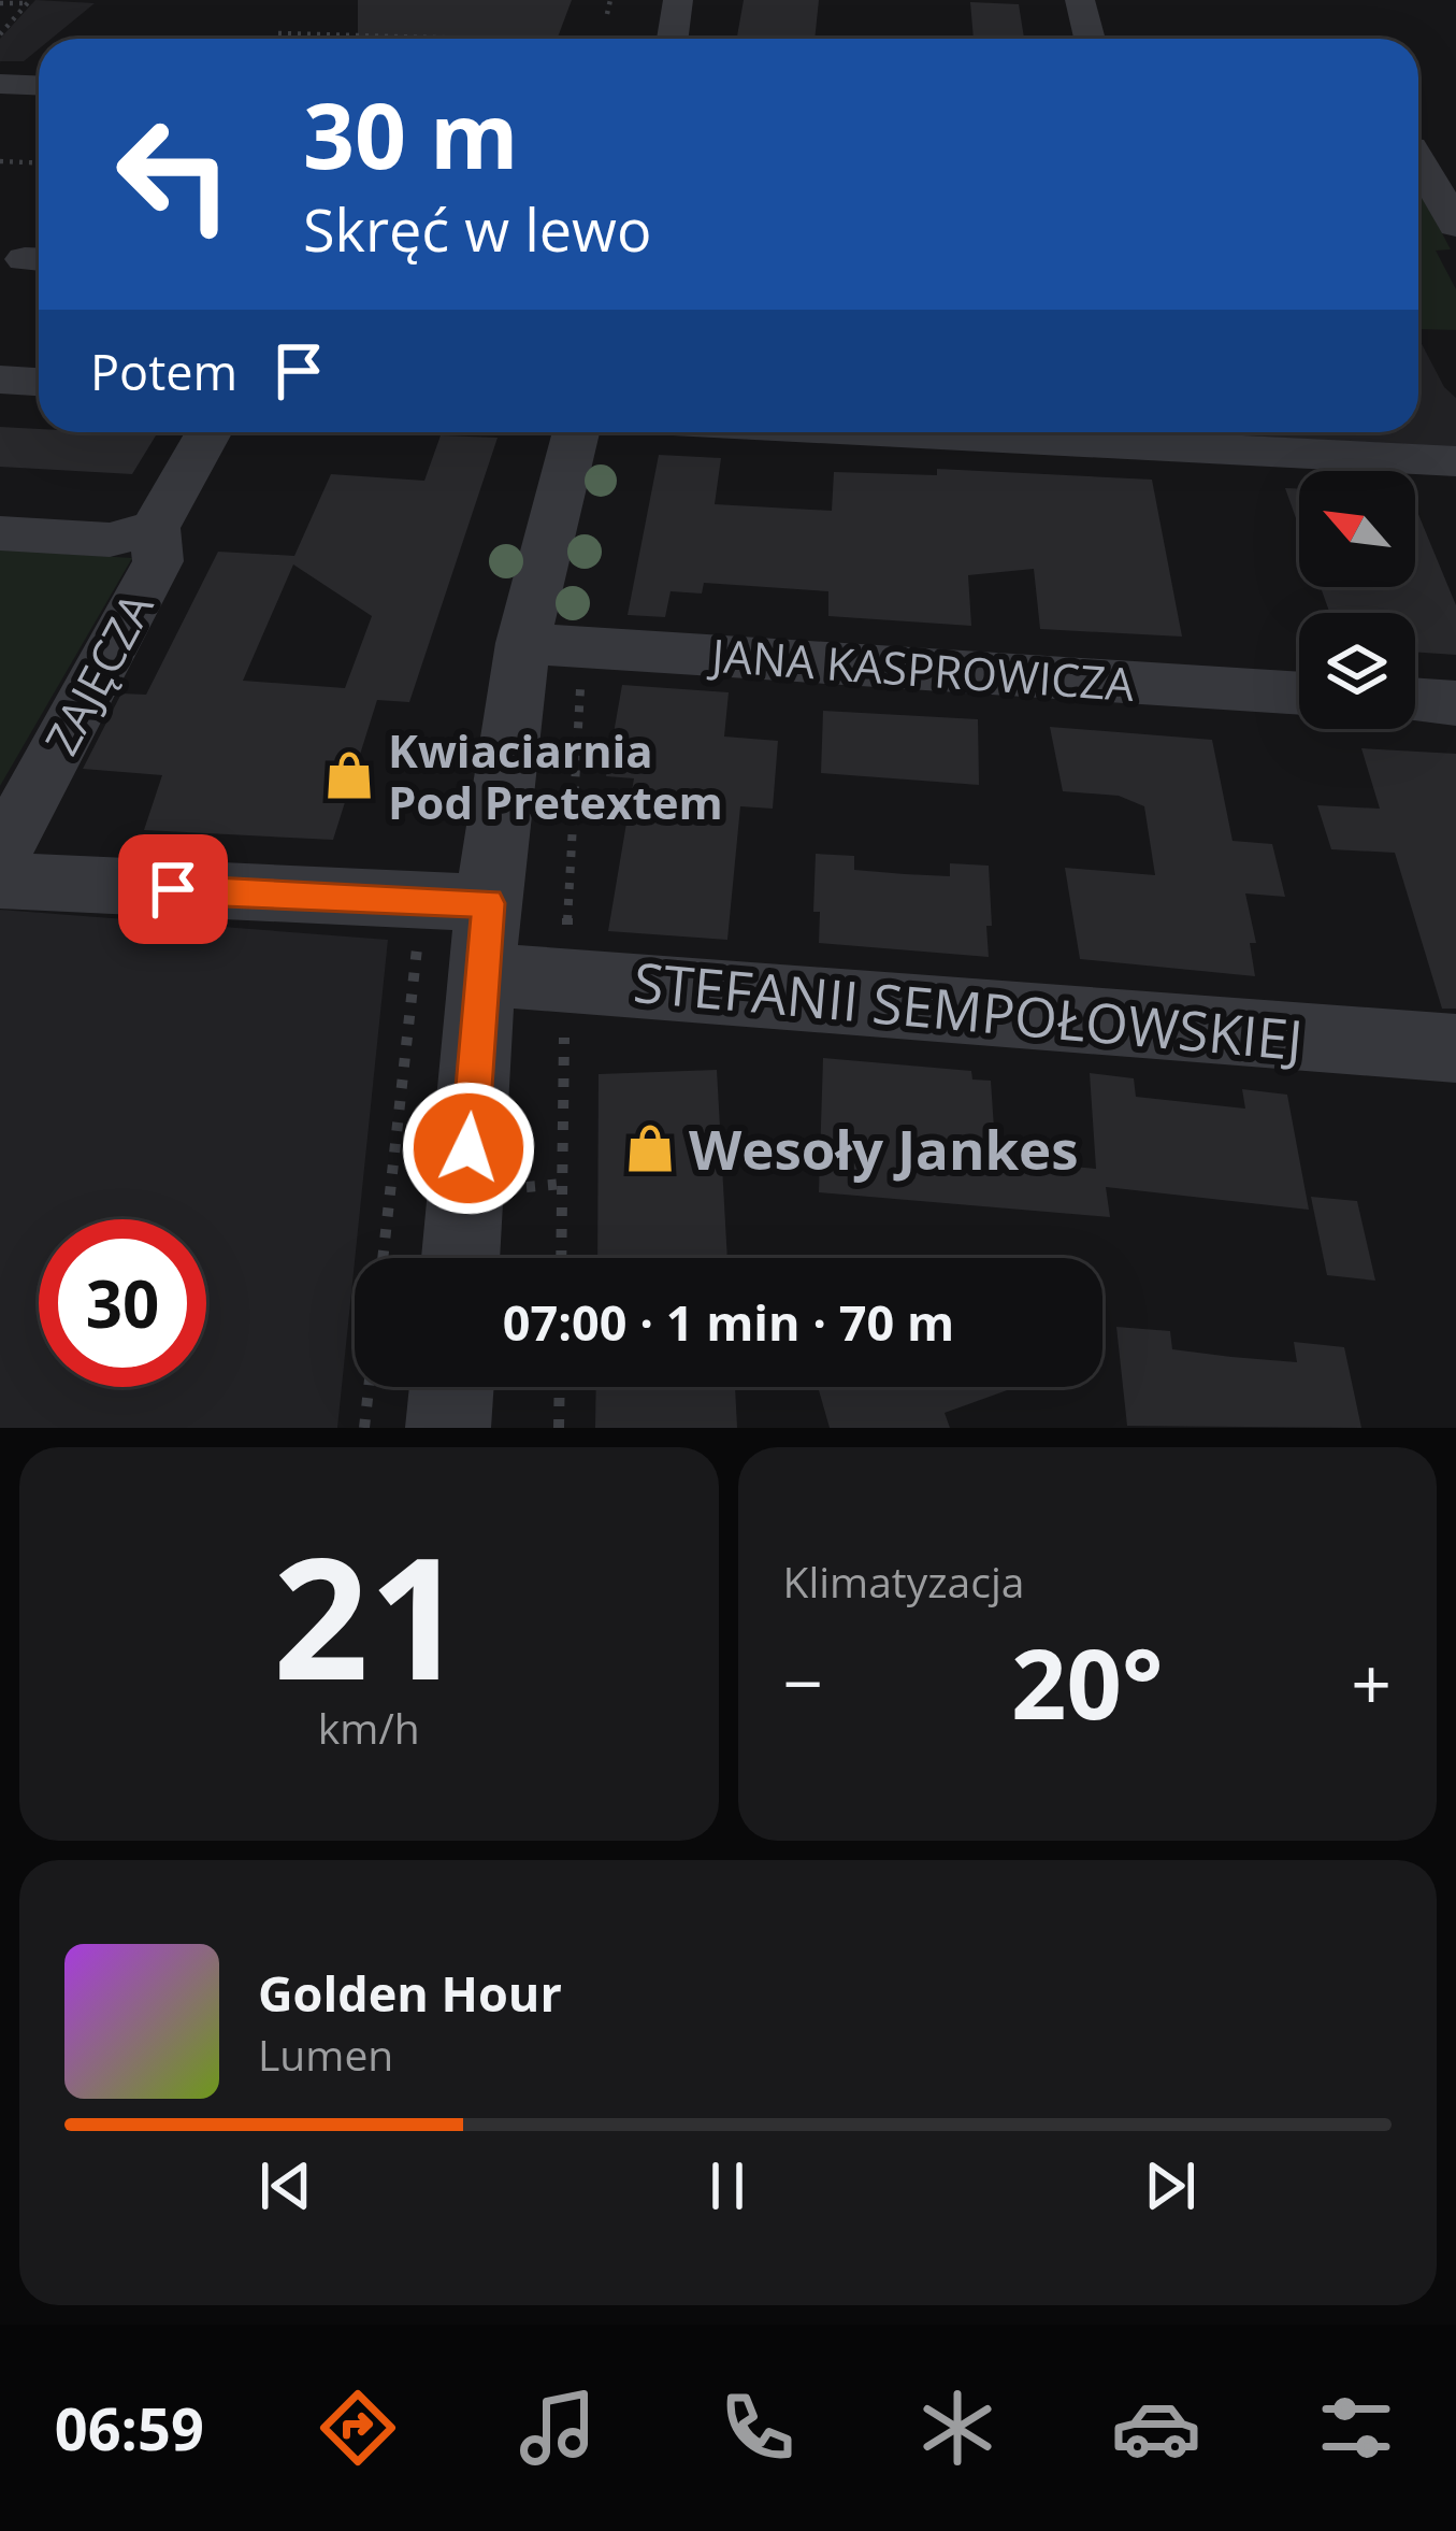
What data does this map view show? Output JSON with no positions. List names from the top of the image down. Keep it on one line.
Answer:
{"streets":{"street":["JANA KASPROWICZA","ZAJĘCZA","STEFANII SEMPOŁOWSKIEJ"]},"places":{"shop":["Kwiaciarnia Pod Pretextem","Wesoły Jankes"]},"north":"top left","page":{"turn":["30 m","Skręć w lewo"],"then":"Potem","limit":"30","trip":"07:00 · 1 min · 70 m","tile":[["21","km/h"],"Klimatyzacja"],"heat":["−","20°","+"],"song":["Golden Hour","Lumen"],"tabs":"06:59"}}
